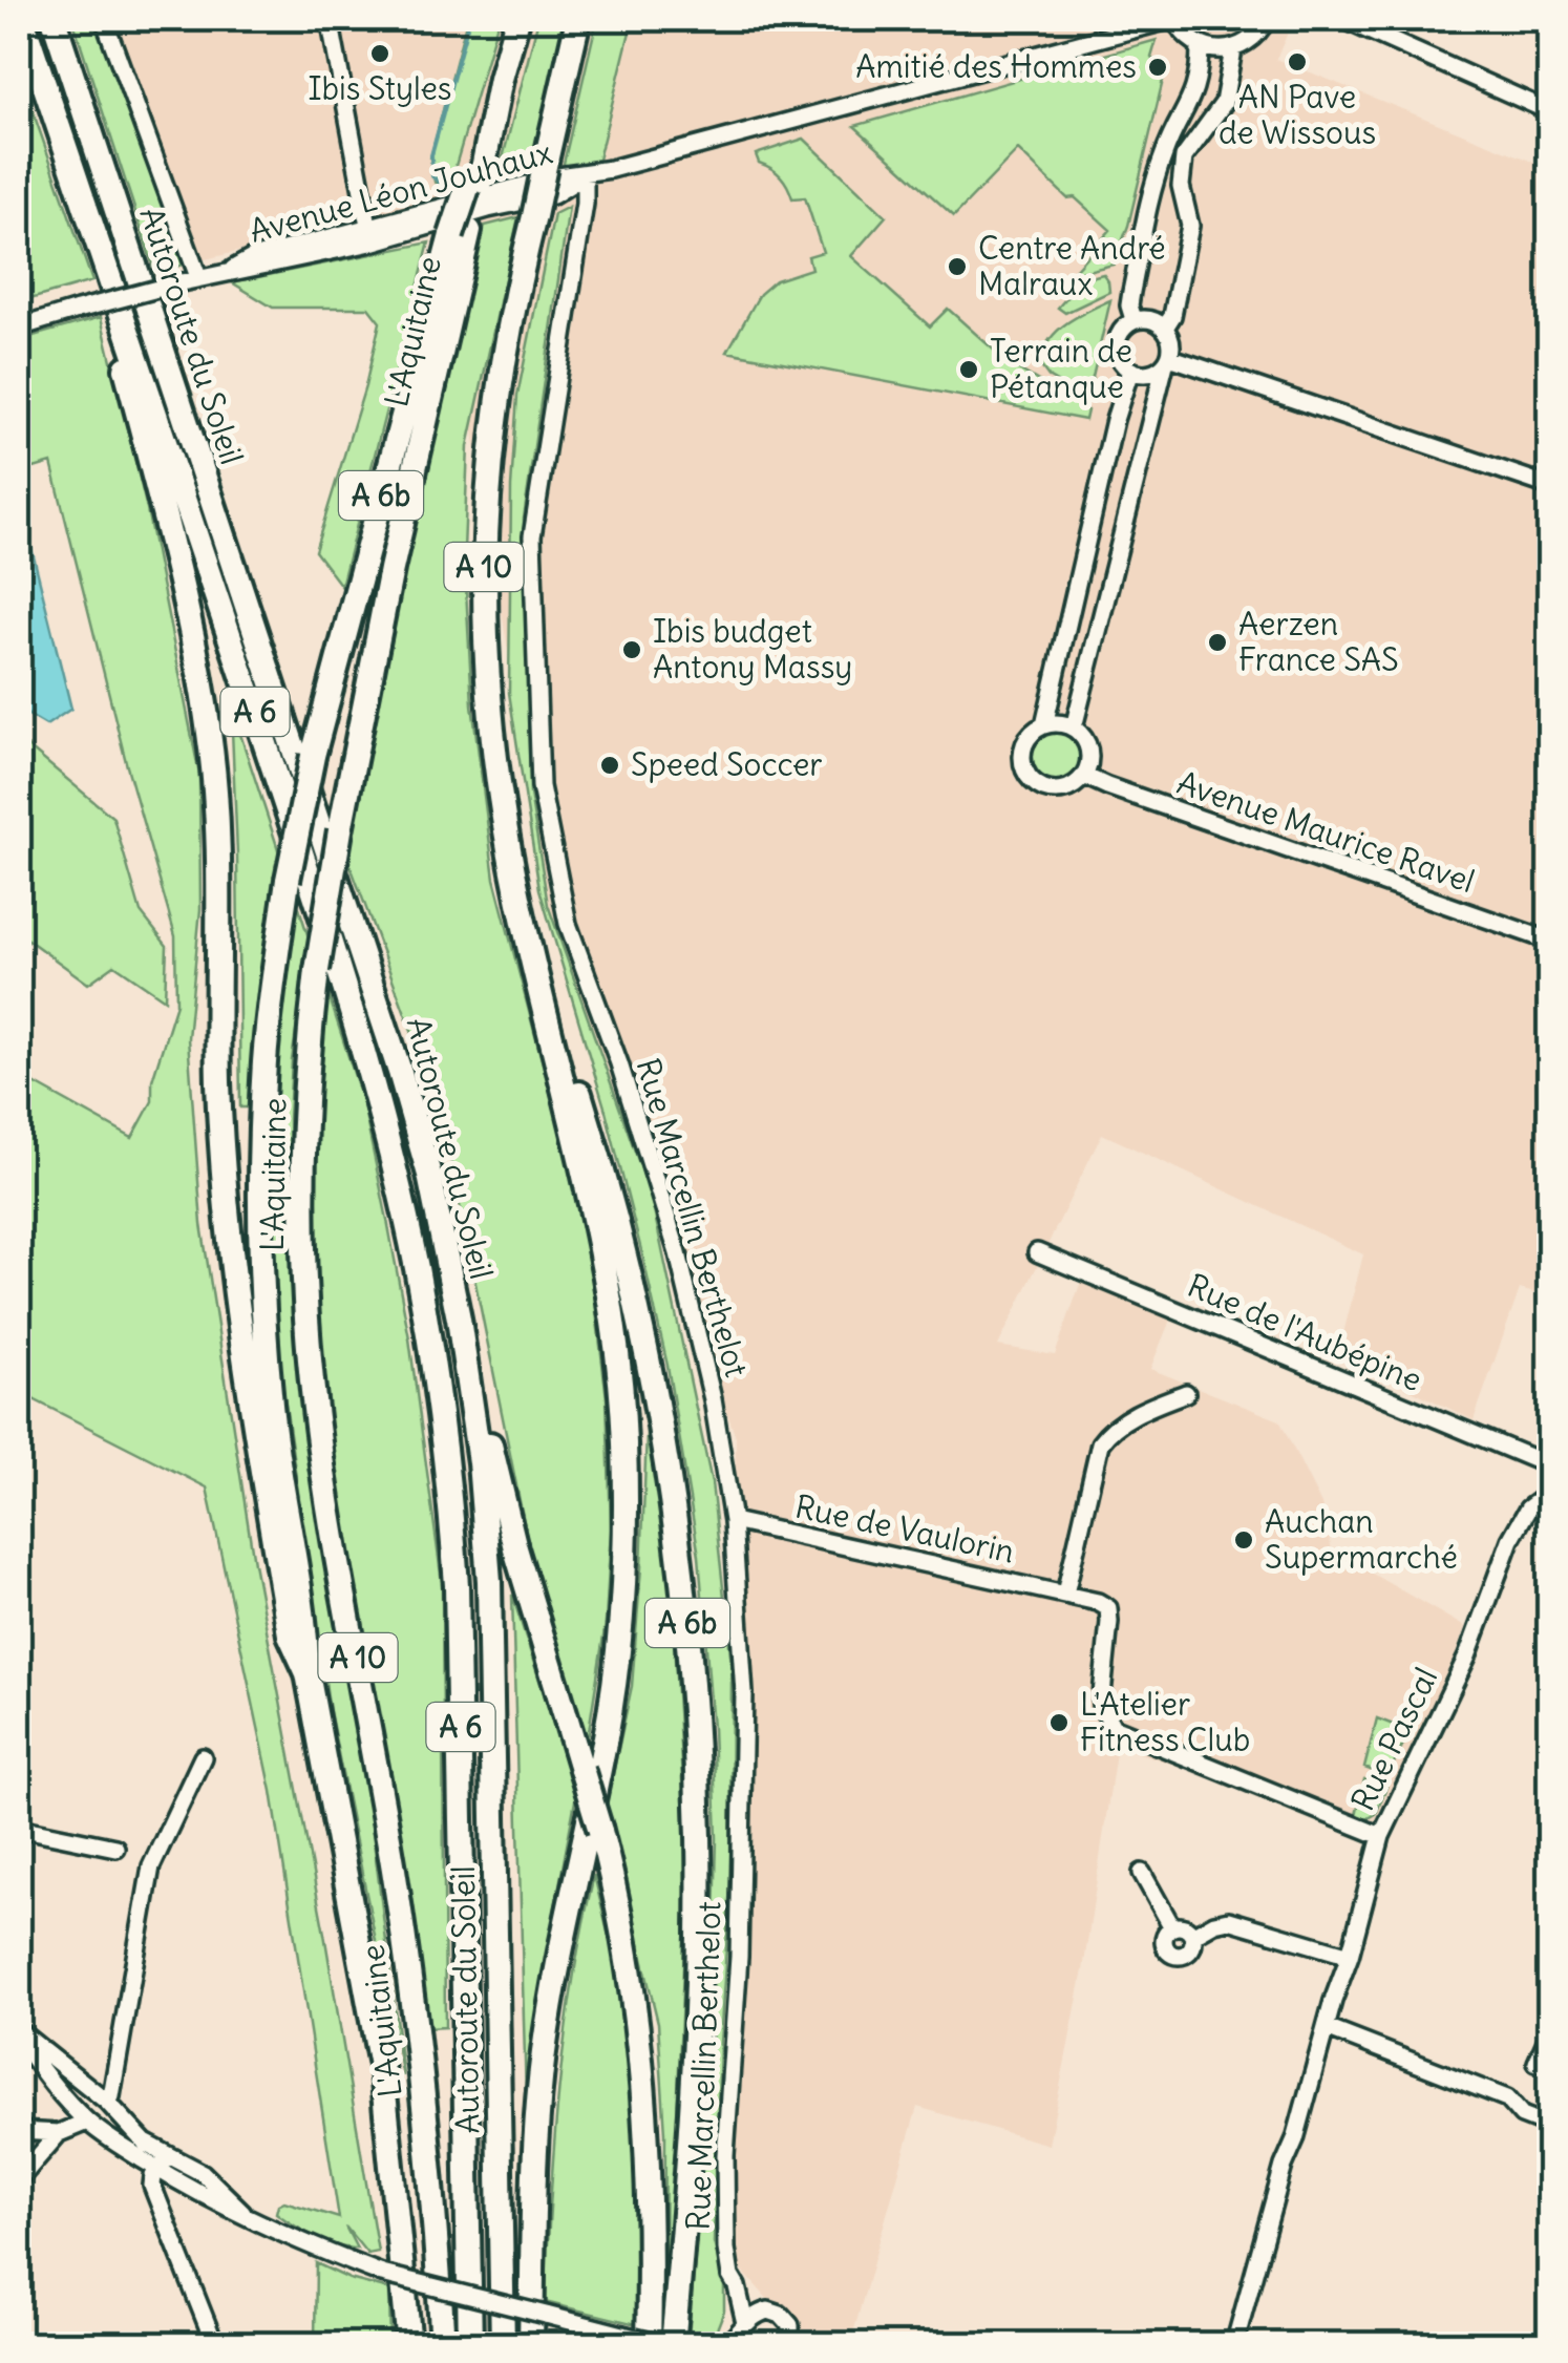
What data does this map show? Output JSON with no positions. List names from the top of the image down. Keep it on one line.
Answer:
{"streets":{"highway":["L'Aquitaine","Autoroute du Soleil","A 6b","A 10","A 6"],"street":["Avenue Léon Jouhaux","Avenue Maurice Ravel","Rue Marcellin Berthelot","Rue de l'Aubépine","Rue de Vaulorin","Rue Pascal"]},"crossings":[["Avenue Léon Jouhaux","Rue Marcellin Berthelot"],["L'Aquitaine","A 6b"],["A 6b","A 10"],["Rue Marcellin Berthelot","Rue de Vaulorin"],["Rue de Vaulorin","Rue Pascal"]],"places":["Ibis Styles","AN Pave de Wissous","Amitié des Hommes","Centre André Malraux","Terrain de Pétanque","Aerzen France SAS","Ibis budget Antony Massy","Speed Soccer","Auchan Supermarché","L'Atelier Fitness Club"]}
